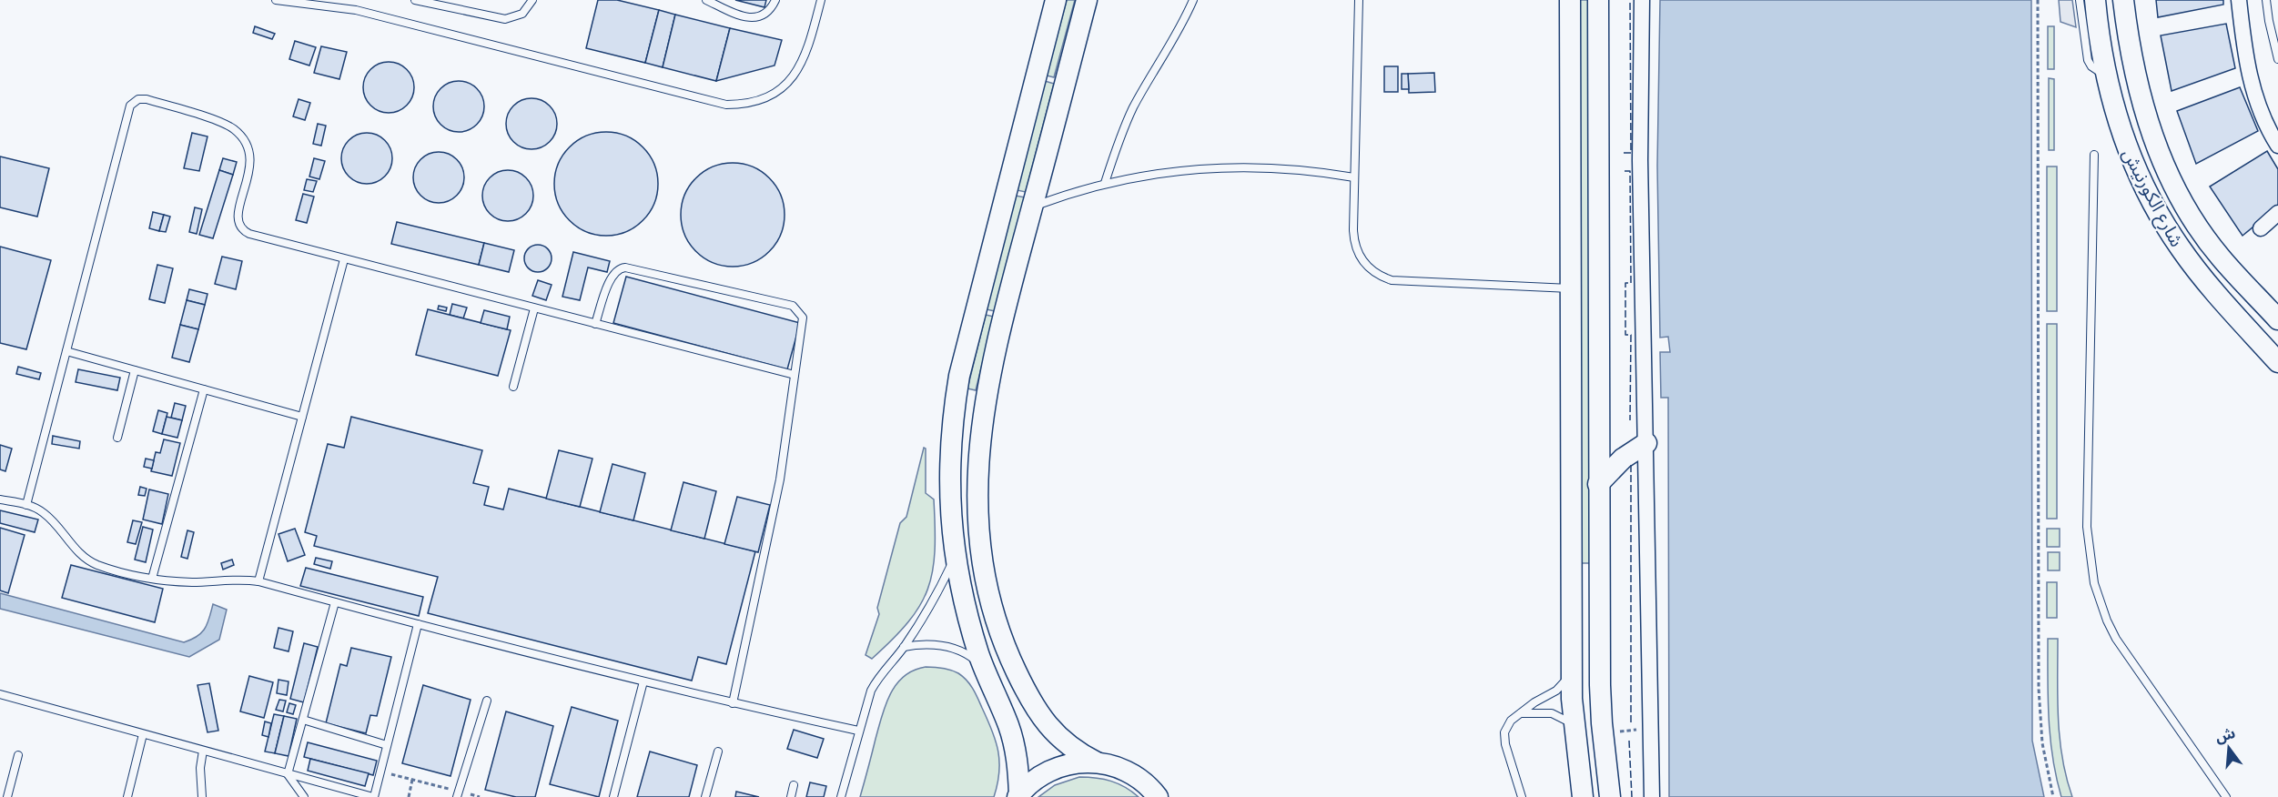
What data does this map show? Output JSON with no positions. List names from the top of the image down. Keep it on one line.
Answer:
{"streets":{"main road":["شارع الكورنيش"]},"north":"top"}
